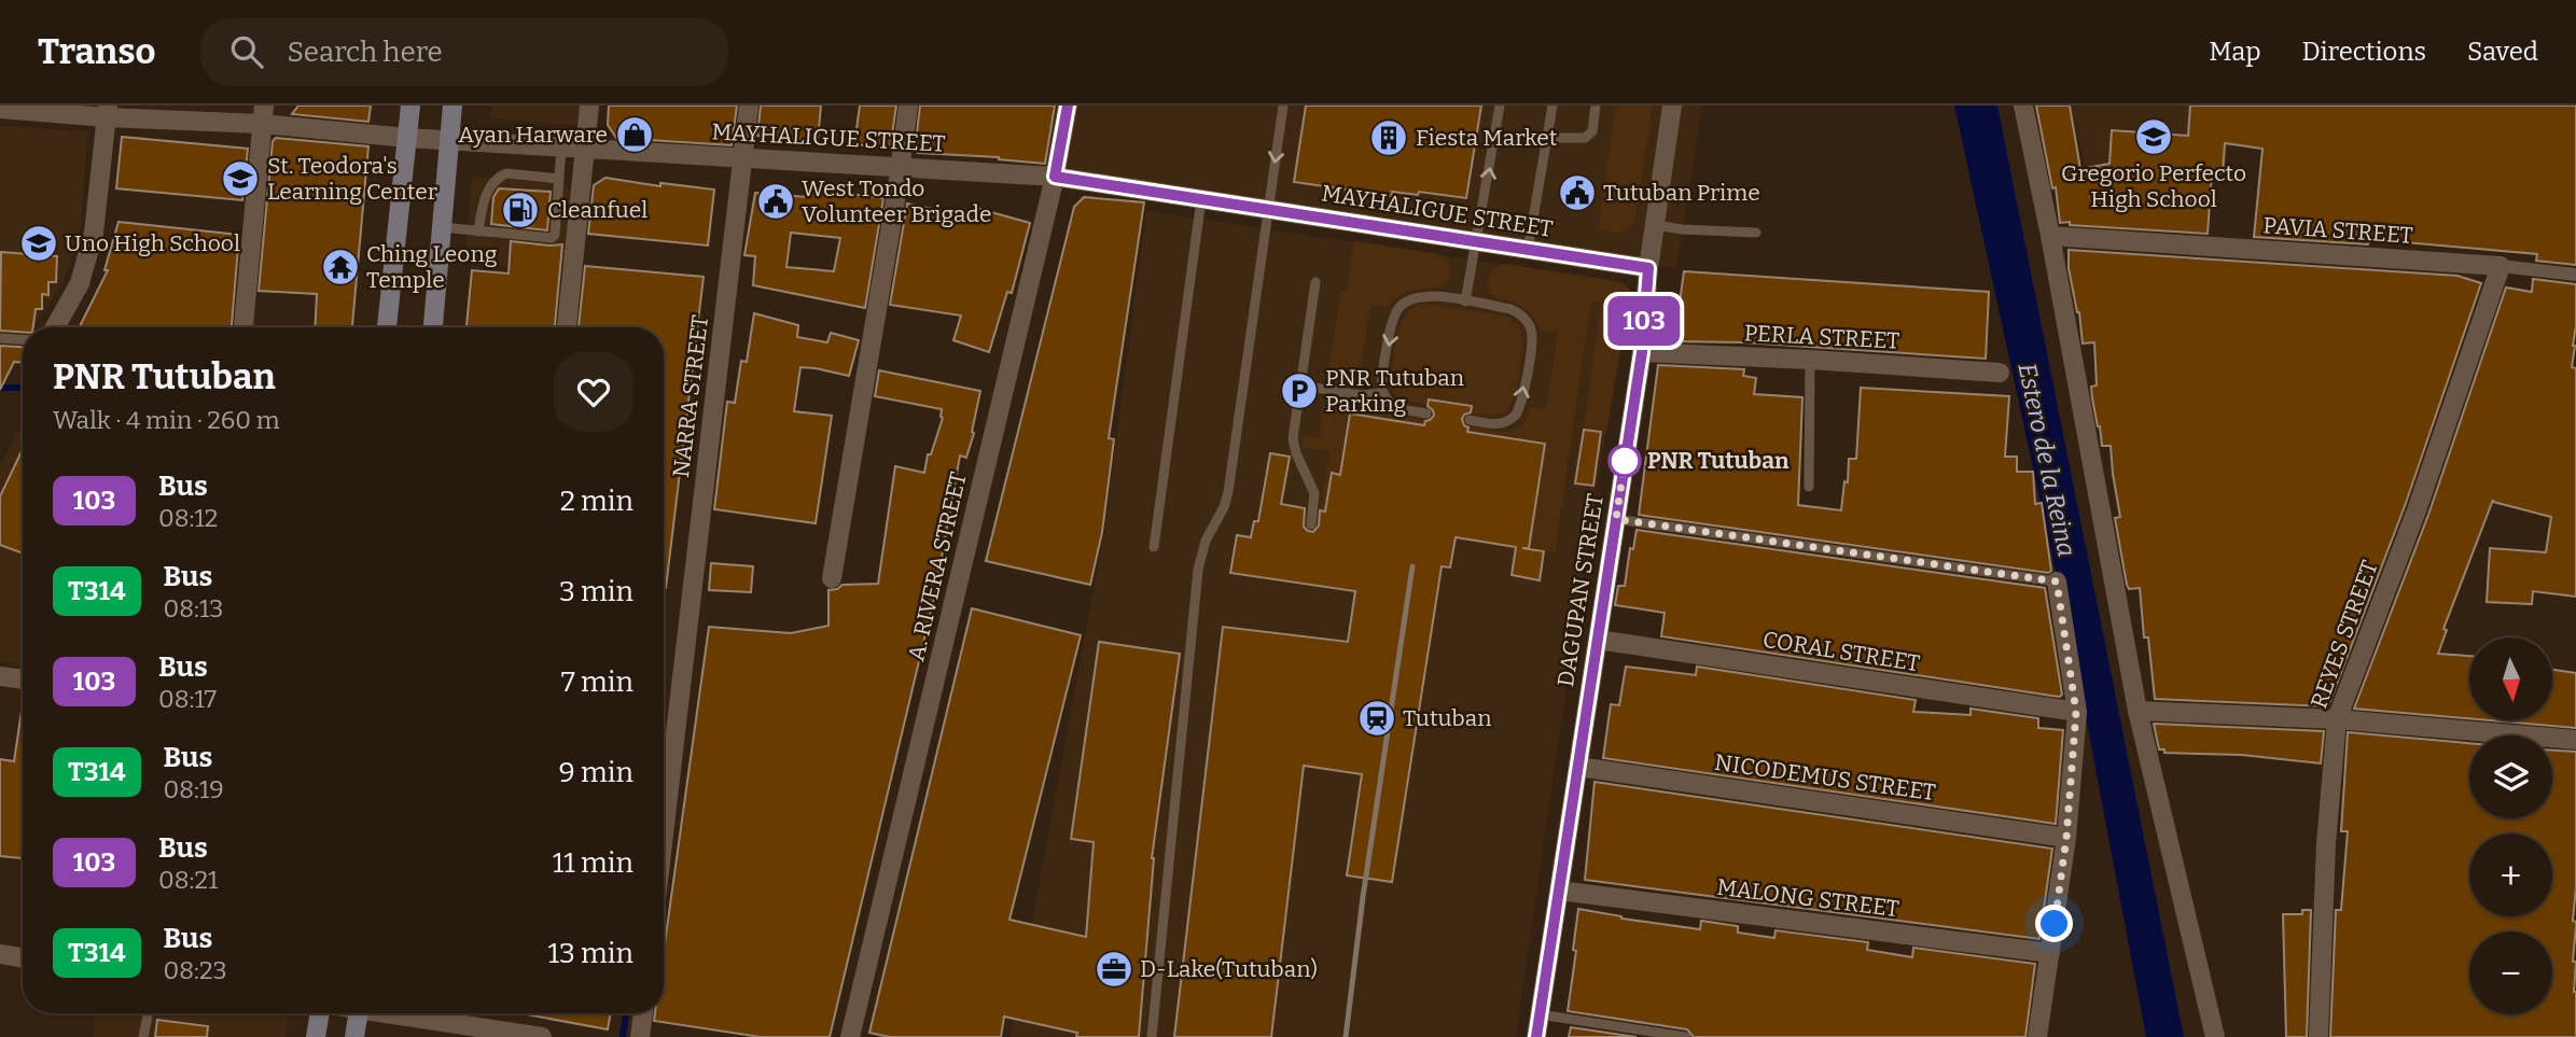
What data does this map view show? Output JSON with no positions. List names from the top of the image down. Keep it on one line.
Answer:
{"streets":{"street":["MAYHALIGUE STREET","PAVIA STREET","PERLA STREET","NARRA STREET","A. RIVERA STREET","DAGUPAN STREET","REYES STREET","CORAL STREET","NICODEMUS STREET","MALONG STREET"]},"crossings":[["MAYHALIGUE STREET","NARRA STREET"],["MAYHALIGUE STREET","A. RIVERA STREET"],["MAYHALIGUE STREET","DAGUPAN STREET"],["PAVIA STREET","REYES STREET"],["PERLA STREET","DAGUPAN STREET"],["DAGUPAN STREET","CORAL STREET"],["DAGUPAN STREET","NICODEMUS STREET"],["DAGUPAN STREET","MALONG STREET"]],"water":["Estero de la Reina"],"places":{"shop":["Ayan Harware"],"school or university":["Gregorio Perfecto High School","St. Teodora's Learning Center","Uno High School"],"building":["Fiesta Market"],"public building":["Tutuban Prime","West Tondo Volunteer Brigade"],"fuel station":["Cleanfuel"],"temple":["Ching Leong Temple"],"parking":["PNR Tutuban Parking"],"other":["PNR Tutuban"],"station":["Tutuban"],"office":["D-Lake(Tutuban)"]},"lines":["bus line 103"],"north":"bottom","page":{"header":"Transo","search":"Search here","nav":["Map","Directions","Saved"],"on_map":"103","heading":["PNR Tutuban","Walk · 4 min · 260 m"],"list":[{"mark":"103","name":"Bus","note":"08:12","value":"2 min"},{"mark":"T314","name":"Bus","note":"08:13","value":"3 min"},{"mark":"103","name":"Bus","note":"08:17","value":"7 min"},{"mark":"T314","name":"Bus","note":"08:19","value":"9 min"},{"mark":"103","name":"Bus","note":"08:21","value":"11 min"},{"mark":"T314","name":"Bus","note":"08:23","value":"13 min"}],"map_buttons":["+","−"]}}
